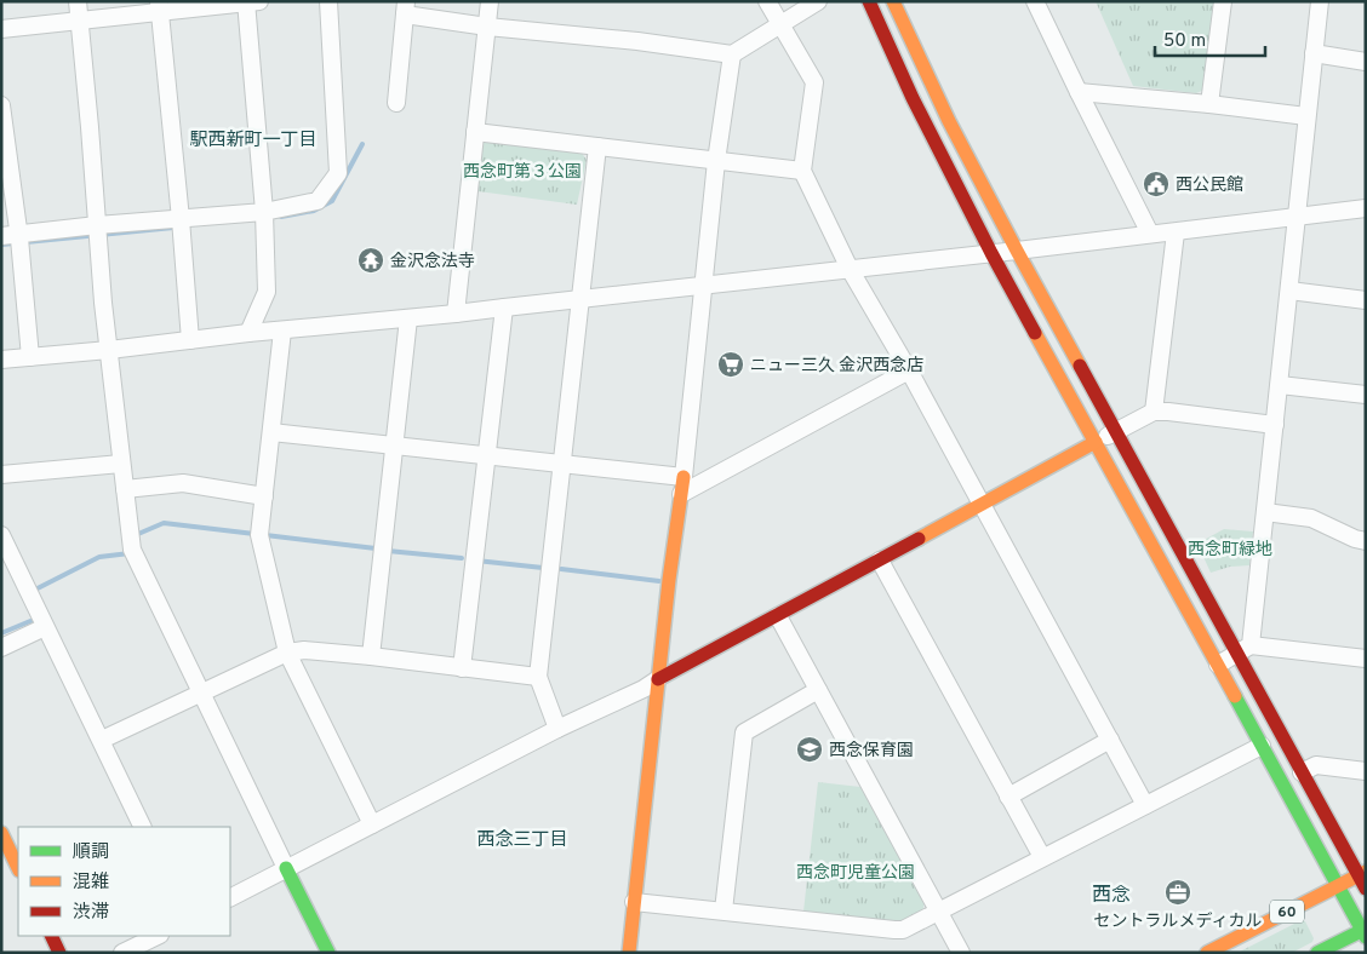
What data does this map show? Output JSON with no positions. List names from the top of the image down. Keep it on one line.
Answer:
{"streets":{"street":["60"]},"districts":["駅西新町一丁目","西念三丁目","西念"],"parks":["西念町第３公園","西念町緑地","西念町児童公園"],"places":{"public building":["西公民館"],"temple":["金沢念法寺"],"supermarket":["ニュー三久 金沢西念店"],"school or university":["西念保育園"],"office":["セントラルメディカル"]},"legend":["順調","混雑","渋滞"],"scale_bar":"50 m"}
